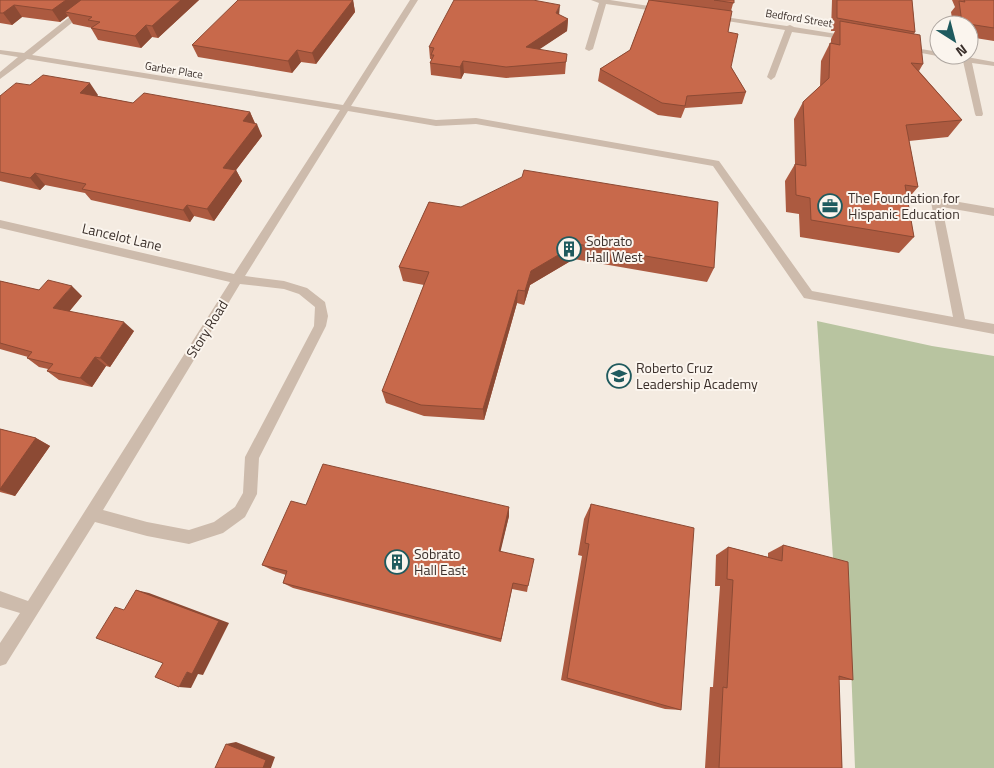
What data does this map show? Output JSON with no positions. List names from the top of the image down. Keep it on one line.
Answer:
{"streets":{"street":["Bedford Street","Garber Place","Lancelot Lane","Story Road"]},"crossings":[["Garber Place","Story Road"],["Lancelot Lane","Story Road"]],"places":{"office":["The Foundation for Hispanic Education"],"building":["Sobrato Hall West","Sobrato Hall East"],"school or university":["Roberto Cruz Leadership Academy"]},"north":"bottom right"}
